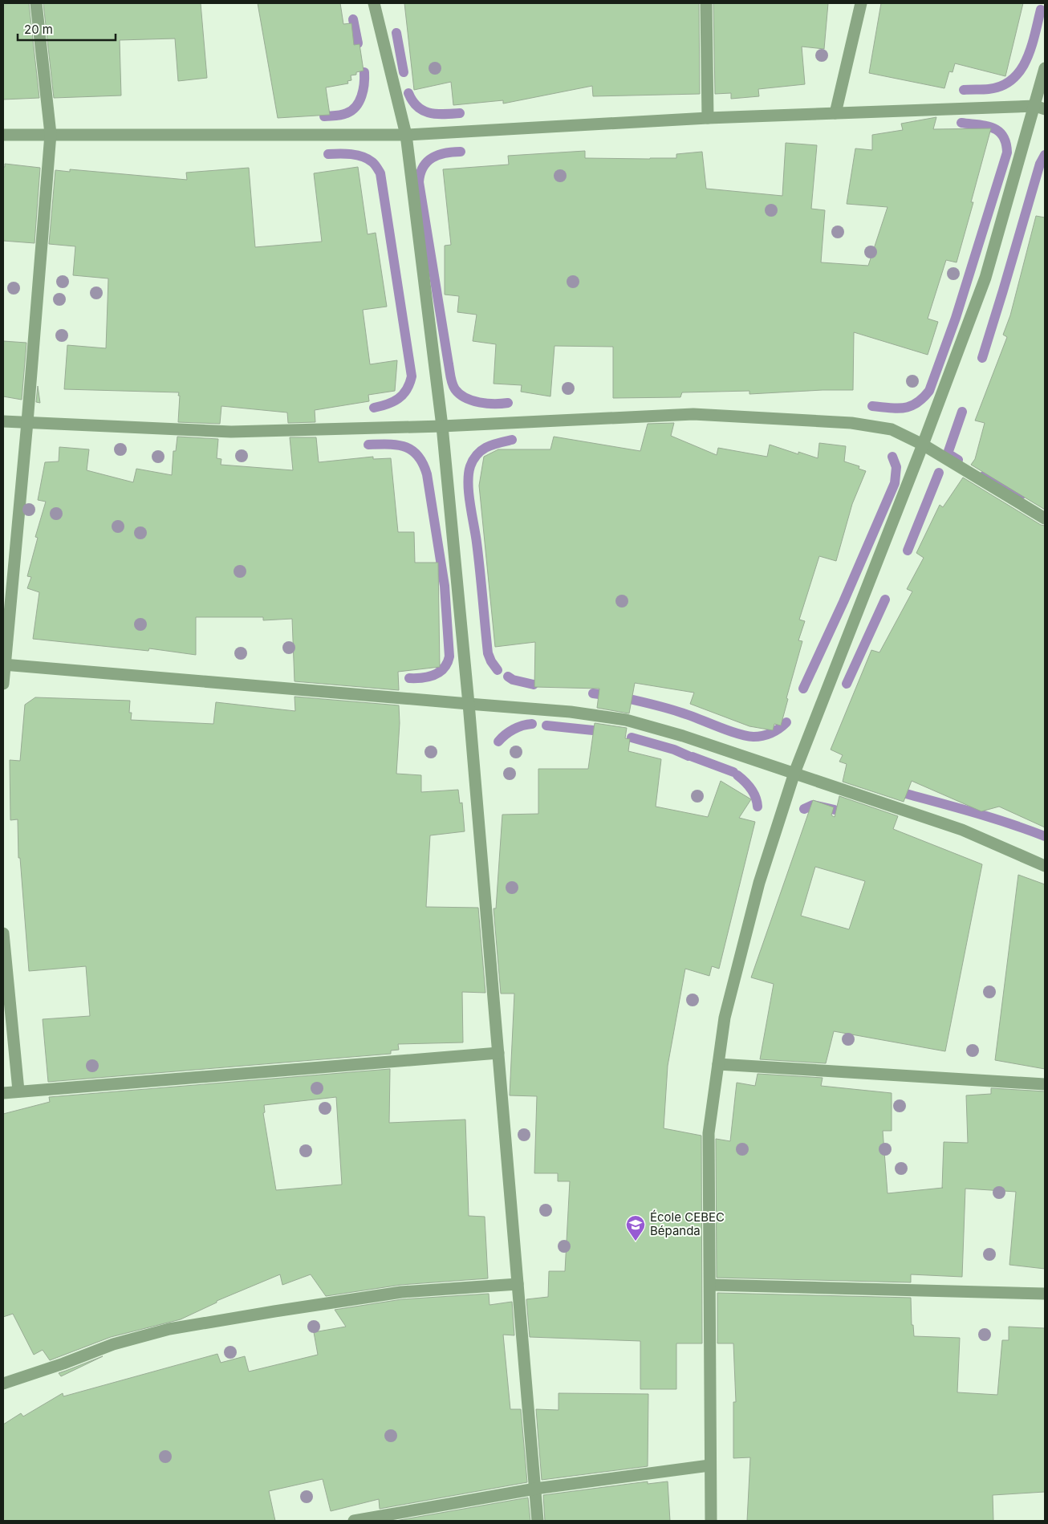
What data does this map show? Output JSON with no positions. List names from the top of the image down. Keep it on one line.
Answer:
{"places":{"school or university":["École CEBEC Bépanda"]},"scale_bar":"20 m"}
